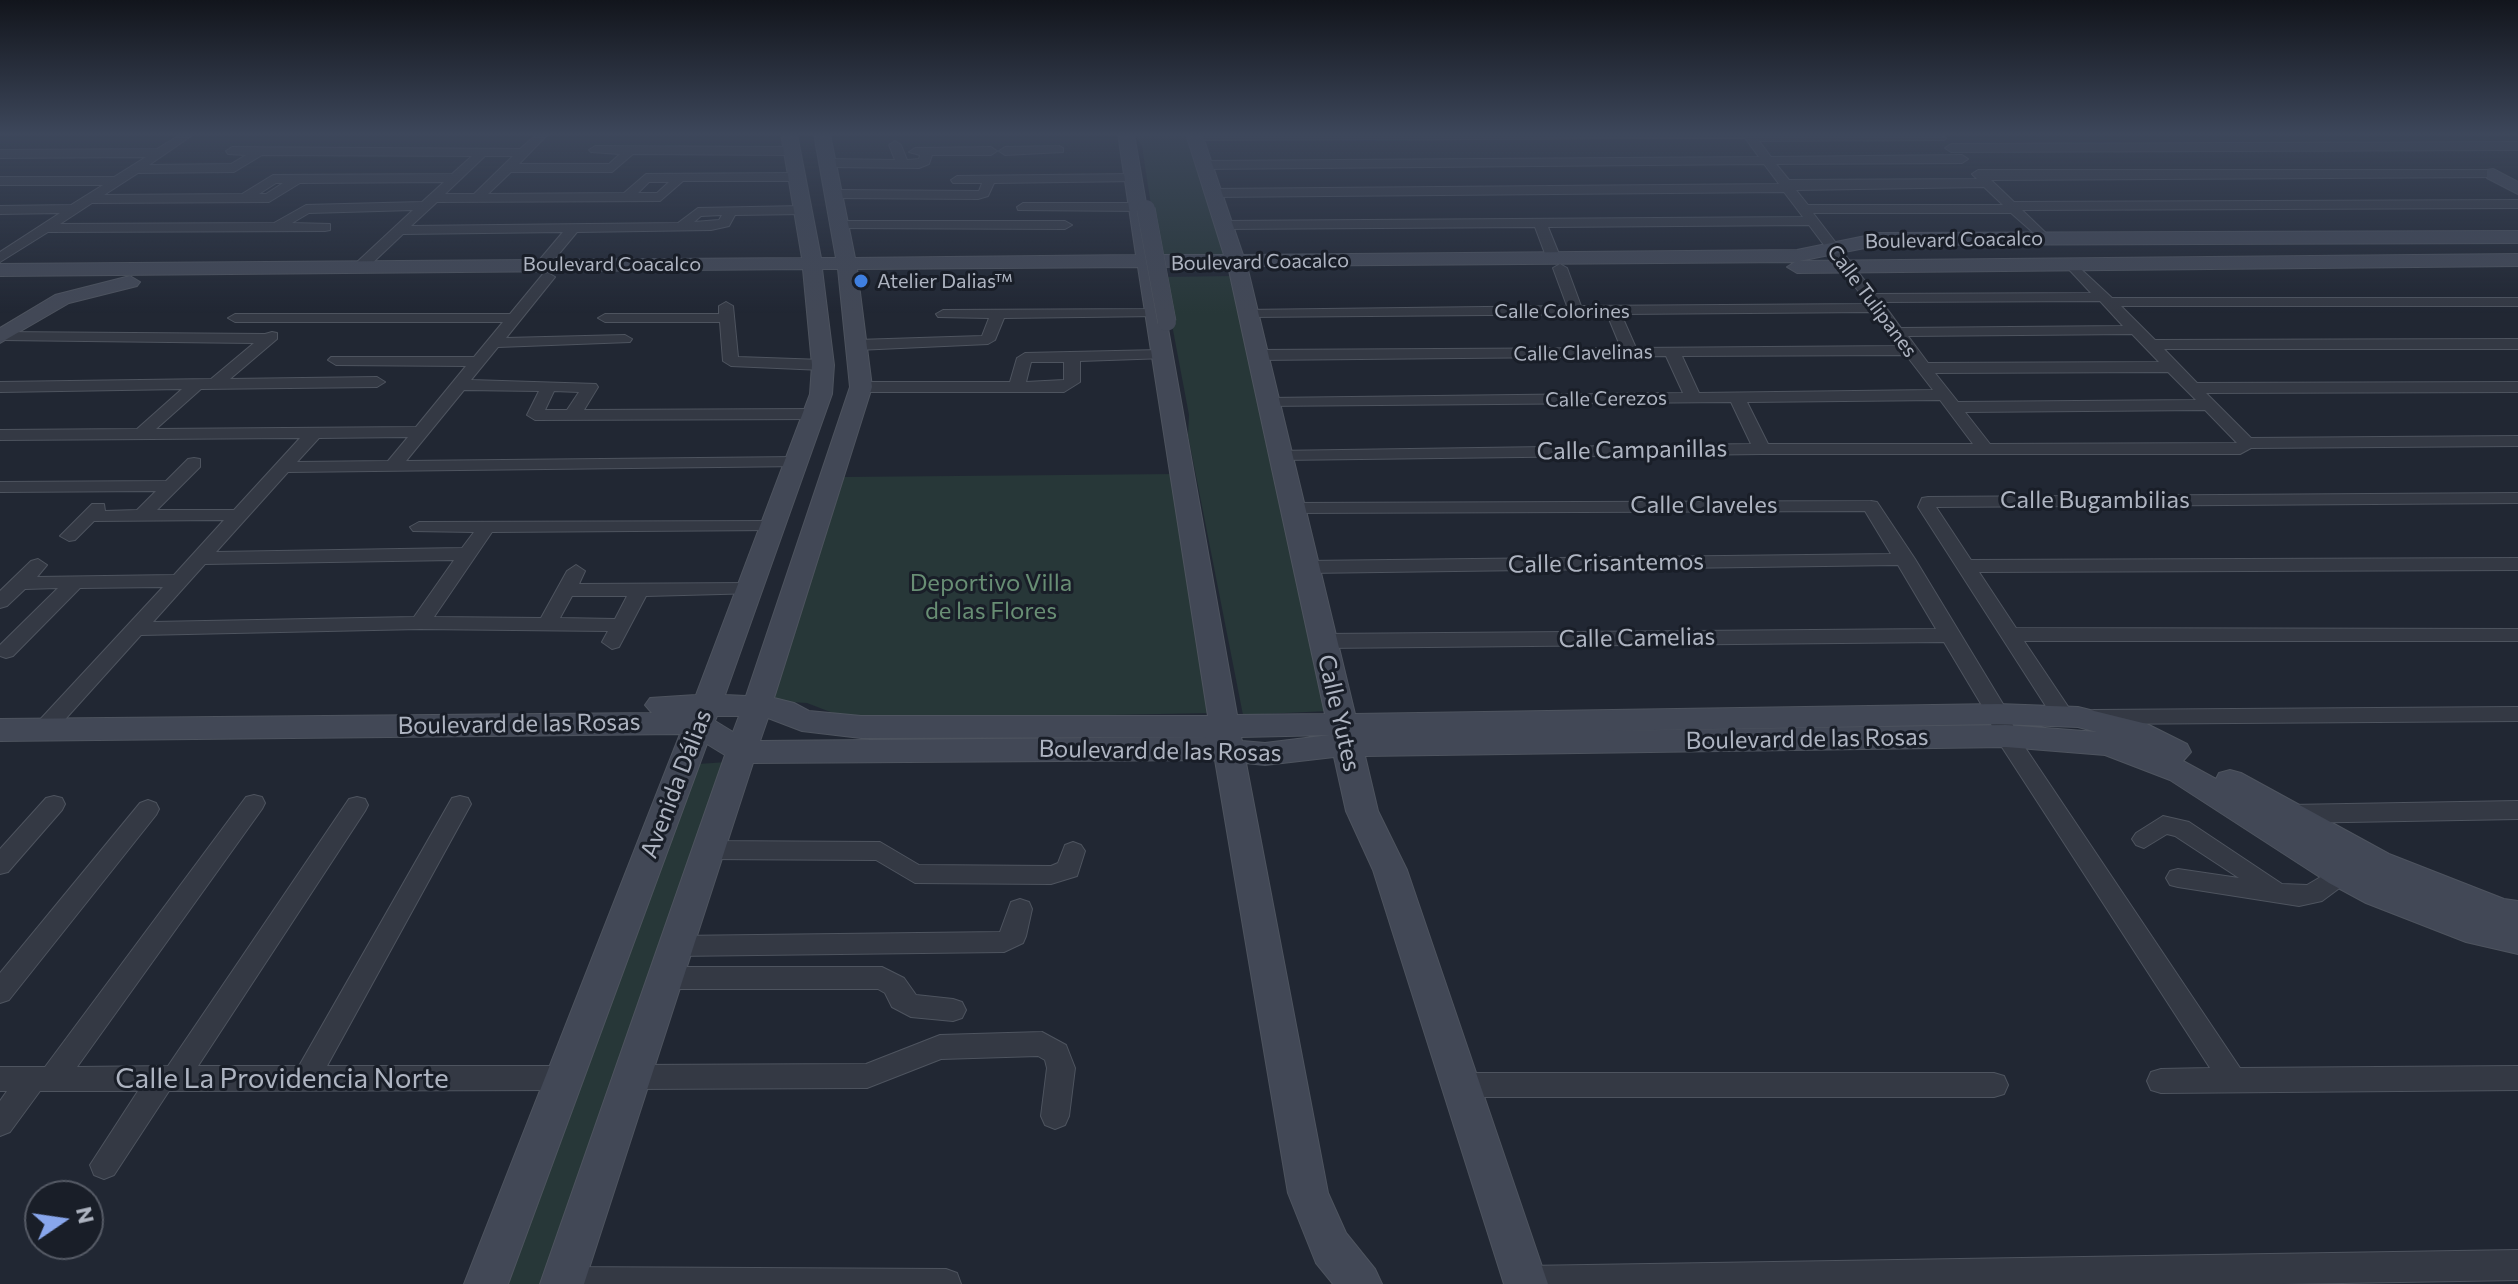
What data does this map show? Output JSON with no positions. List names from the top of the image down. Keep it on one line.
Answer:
{"streets":{"main road":["Boulevard Coacalco","Calle Yutes","Boulevard de las Rosas","Avenida Dálias"],"street":["Calle Tulipanes","Calle Colorines","Calle Clavelinas","Calle Cerezos","Calle Campanillas","Calle Bugambilias","Calle Claveles","Calle Crisantemos","Calle Camelias","Calle La Providencia Norte"]},"crossings":[["Boulevard Coacalco","Calle Tulipanes"],["Boulevard Coacalco","Calle Yutes"],["Boulevard Coacalco","Avenida Dálias"],["Calle Tulipanes","Calle Colorines"],["Calle Tulipanes","Calle Clavelinas"],["Calle Tulipanes","Calle Cerezos"],["Calle Tulipanes","Calle Campanillas"],["Calle Colorines","Calle Yutes"],["Calle Clavelinas","Calle Yutes"],["Calle Cerezos","Calle Yutes"],["Calle Campanillas","Calle Yutes"],["Calle Bugambilias","Boulevard de las Rosas"],["Calle Claveles","Calle Crisantemos"],["Calle Claveles","Calle Camelias"],["Calle Claveles","Calle Yutes"],["Calle Claveles","Boulevard de las Rosas"],["Calle Crisantemos","Calle Yutes"],["Calle Camelias","Calle Yutes"],["Calle Yutes","Boulevard de las Rosas"],["Boulevard de las Rosas","Avenida Dálias"],["Avenida Dálias","Calle La Providencia Norte"]],"parks":["Deportivo Villa de las Flores"],"places":["Atelier Dalias™"],"north":"right"}
